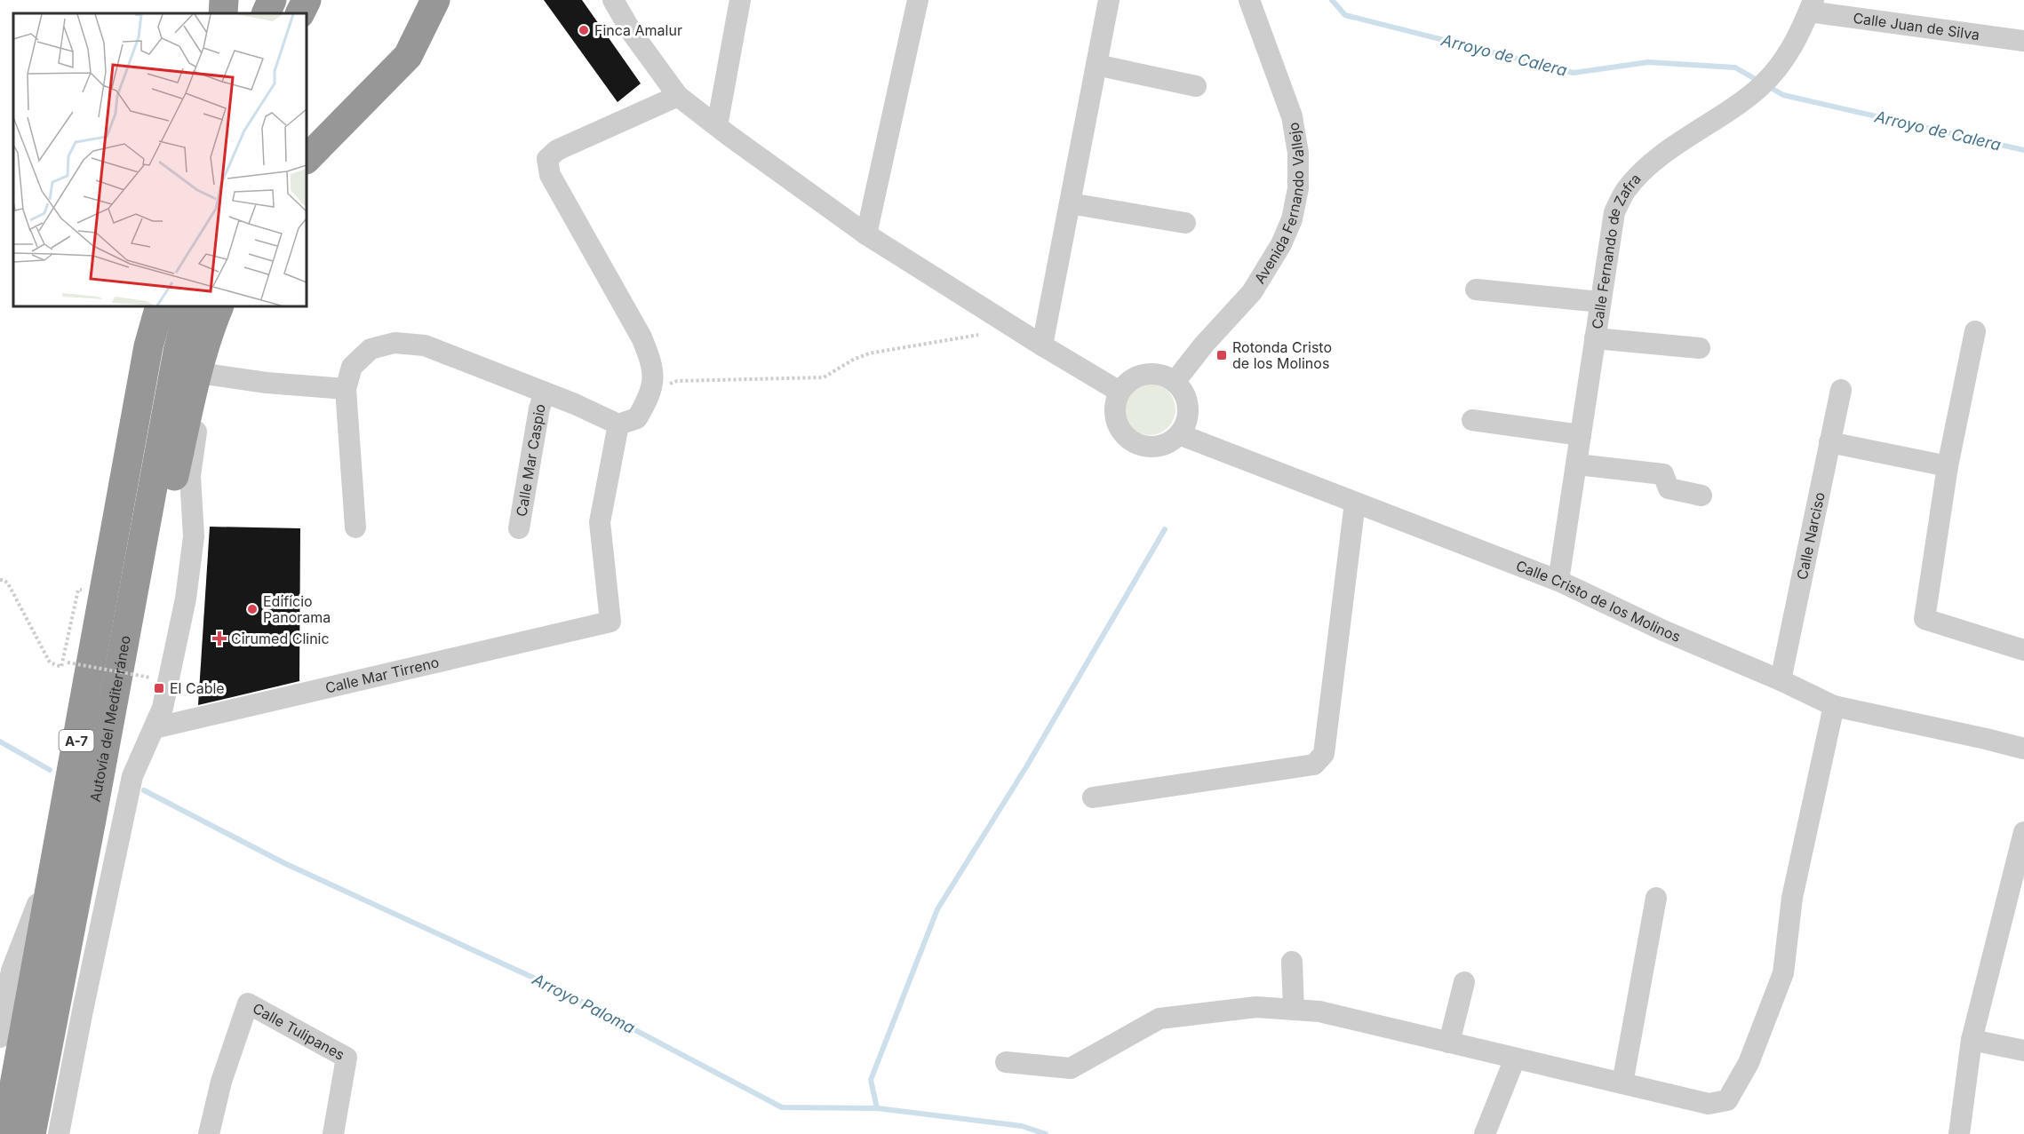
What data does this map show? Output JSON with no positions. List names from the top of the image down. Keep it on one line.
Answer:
{"streets":{"highway":["Autovía del Mediterráneo","A-7"],"street":["Calle Juan de Silva","Avenida Fernando Vallejo","Calle Fernando de Zafra","Calle Mar Caspio","Calle Narciso","Calle Cristo de los Molinos","Calle Mar Tirreno","Calle Tulipanes"]},"crossings":[["Calle Juan de Silva","Calle Fernando de Zafra"],["Avenida Fernando Vallejo","Calle Cristo de los Molinos"],["Calle Fernando de Zafra","Calle Cristo de los Molinos"],["Calle Narciso","Calle Cristo de los Molinos"]],"water":["Arroyo de Calera","Arroyo Paloma"],"places":{"other":["Finca Amalur","Edificio Panorama"],"transit":["Rotonda Cristo de los Molinos","El Cable"],"health":["Cirumed Clinic"]}}
